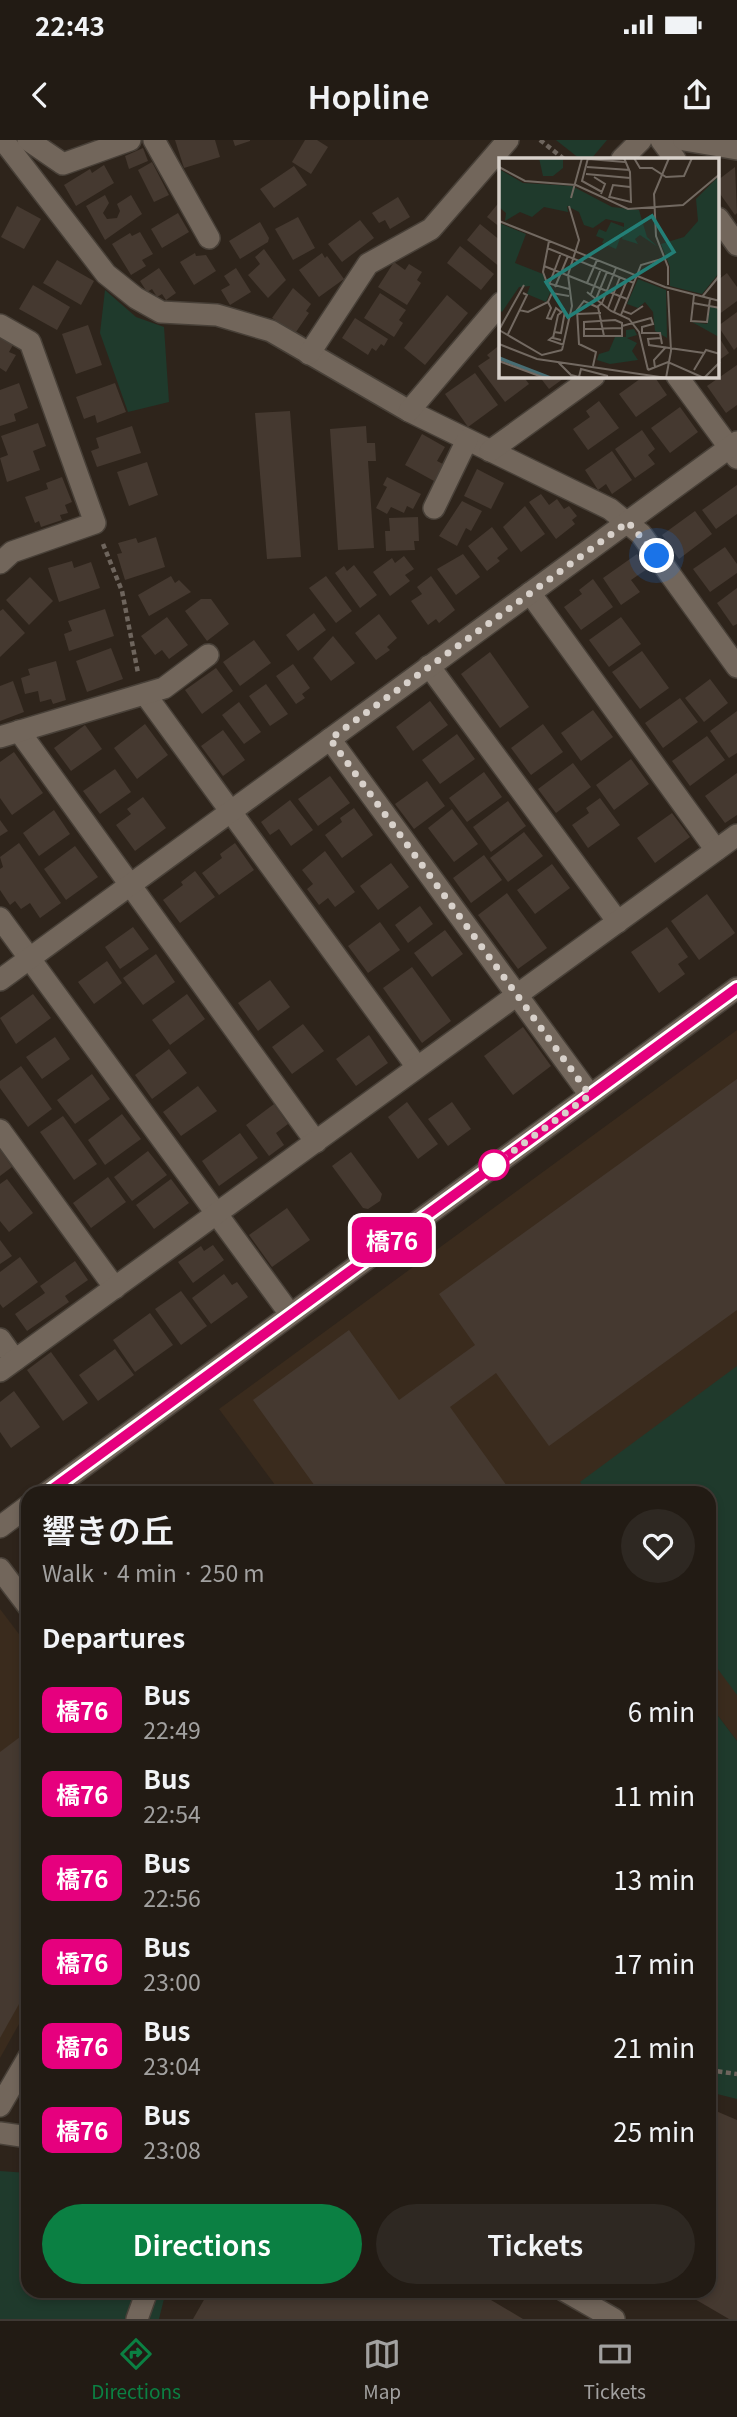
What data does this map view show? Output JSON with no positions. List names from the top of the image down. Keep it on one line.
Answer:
{"lines":["bus line 橋76"],"page":{"status":"22:43","header":"Hopline","on_map":"橋76","heading":[["響きの丘","Walk · 4 min · 250 m"],"Departures"],"list":[{"mark":"橋76","name":"Bus","note":"22:49","value":"6 min"},{"mark":"橋76","name":"Bus","note":"22:54","value":"11 min"},{"mark":"橋76","name":"Bus","note":"22:56","value":"13 min"},{"mark":"橋76","name":"Bus","note":"23:00","value":"17 min"},{"mark":"橋76","name":"Bus","note":"23:04","value":"21 min"},{"mark":"橋76","name":"Bus","note":"23:08","value":"25 min"}],"buttons":["Directions","Tickets"],"tabs":["Directions","Map","Tickets"]}}
